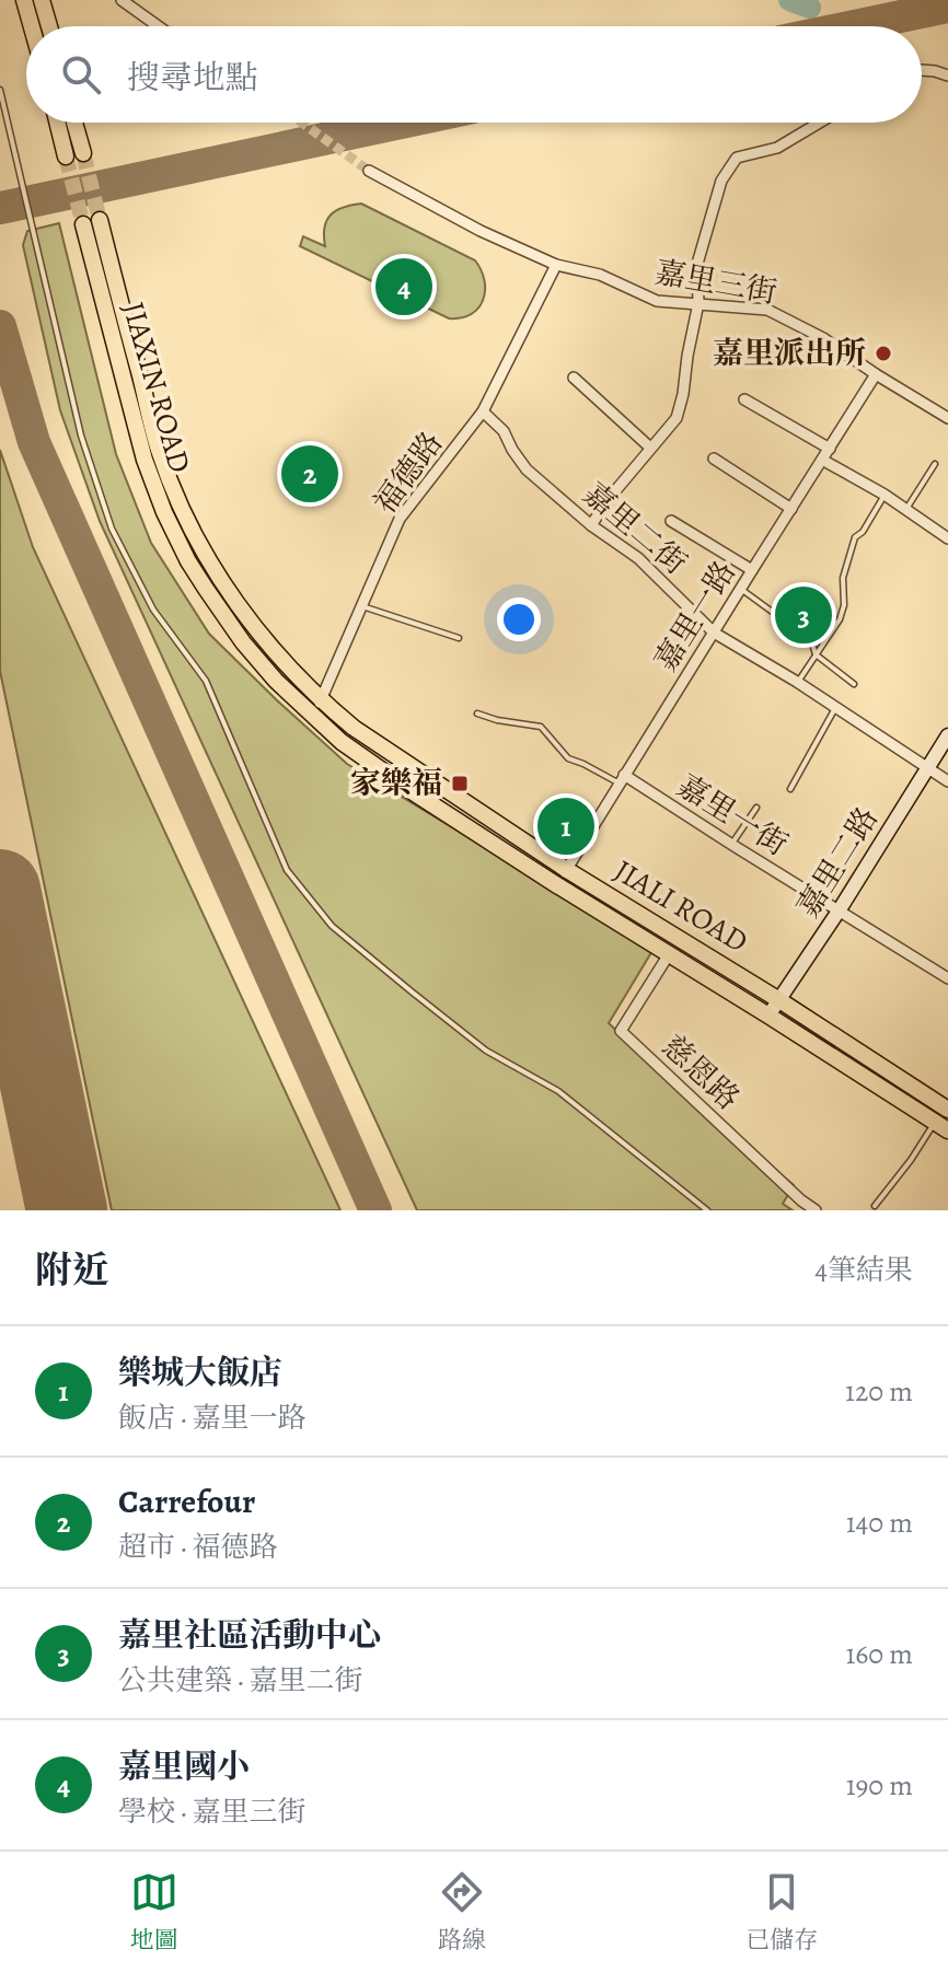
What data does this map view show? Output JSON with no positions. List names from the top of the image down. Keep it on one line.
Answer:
{"streets":{"main road":["JIAXIN ROAD","JIALI ROAD"],"street":["嘉里三街","福德路","嘉里二街","嘉里一路","嘉里一街","嘉里二路","慈恩路"]},"crossings":[["嘉里三街","福德路"],["嘉里三街","嘉里一路"],["JIAXIN ROAD","JIALI ROAD"],["福德路","嘉里二街"],["福德路","JIALI ROAD"],["嘉里二街","嘉里一路"],["嘉里二街","嘉里二路"],["嘉里一路","嘉里一街"],["嘉里一路","JIALI ROAD"],["嘉里一街","嘉里二路"],["嘉里二路","JIALI ROAD"],["JIALI ROAD","慈恩路"]],"places":{"other":["嘉里派出所"],"transit":["家樂福"]},"page":{"search":"搜尋地點","pins":["4","2","3","1"],"heading":["附近","4筆結果"],"list":[{"mark":"1","name":"樂城大飯店","note":"飯店 · 嘉里一路","value":"120 m"},{"mark":"2","name":"Carrefour","note":"超市 · 福德路","value":"140 m"},{"mark":"3","name":"嘉里社區活動中心","note":"公共建築 · 嘉里二街","value":"160 m"},{"mark":"4","name":"嘉里國小","note":"學校 · 嘉里三街","value":"190 m"}],"nav":["地圖","路線","已儲存"]}}
